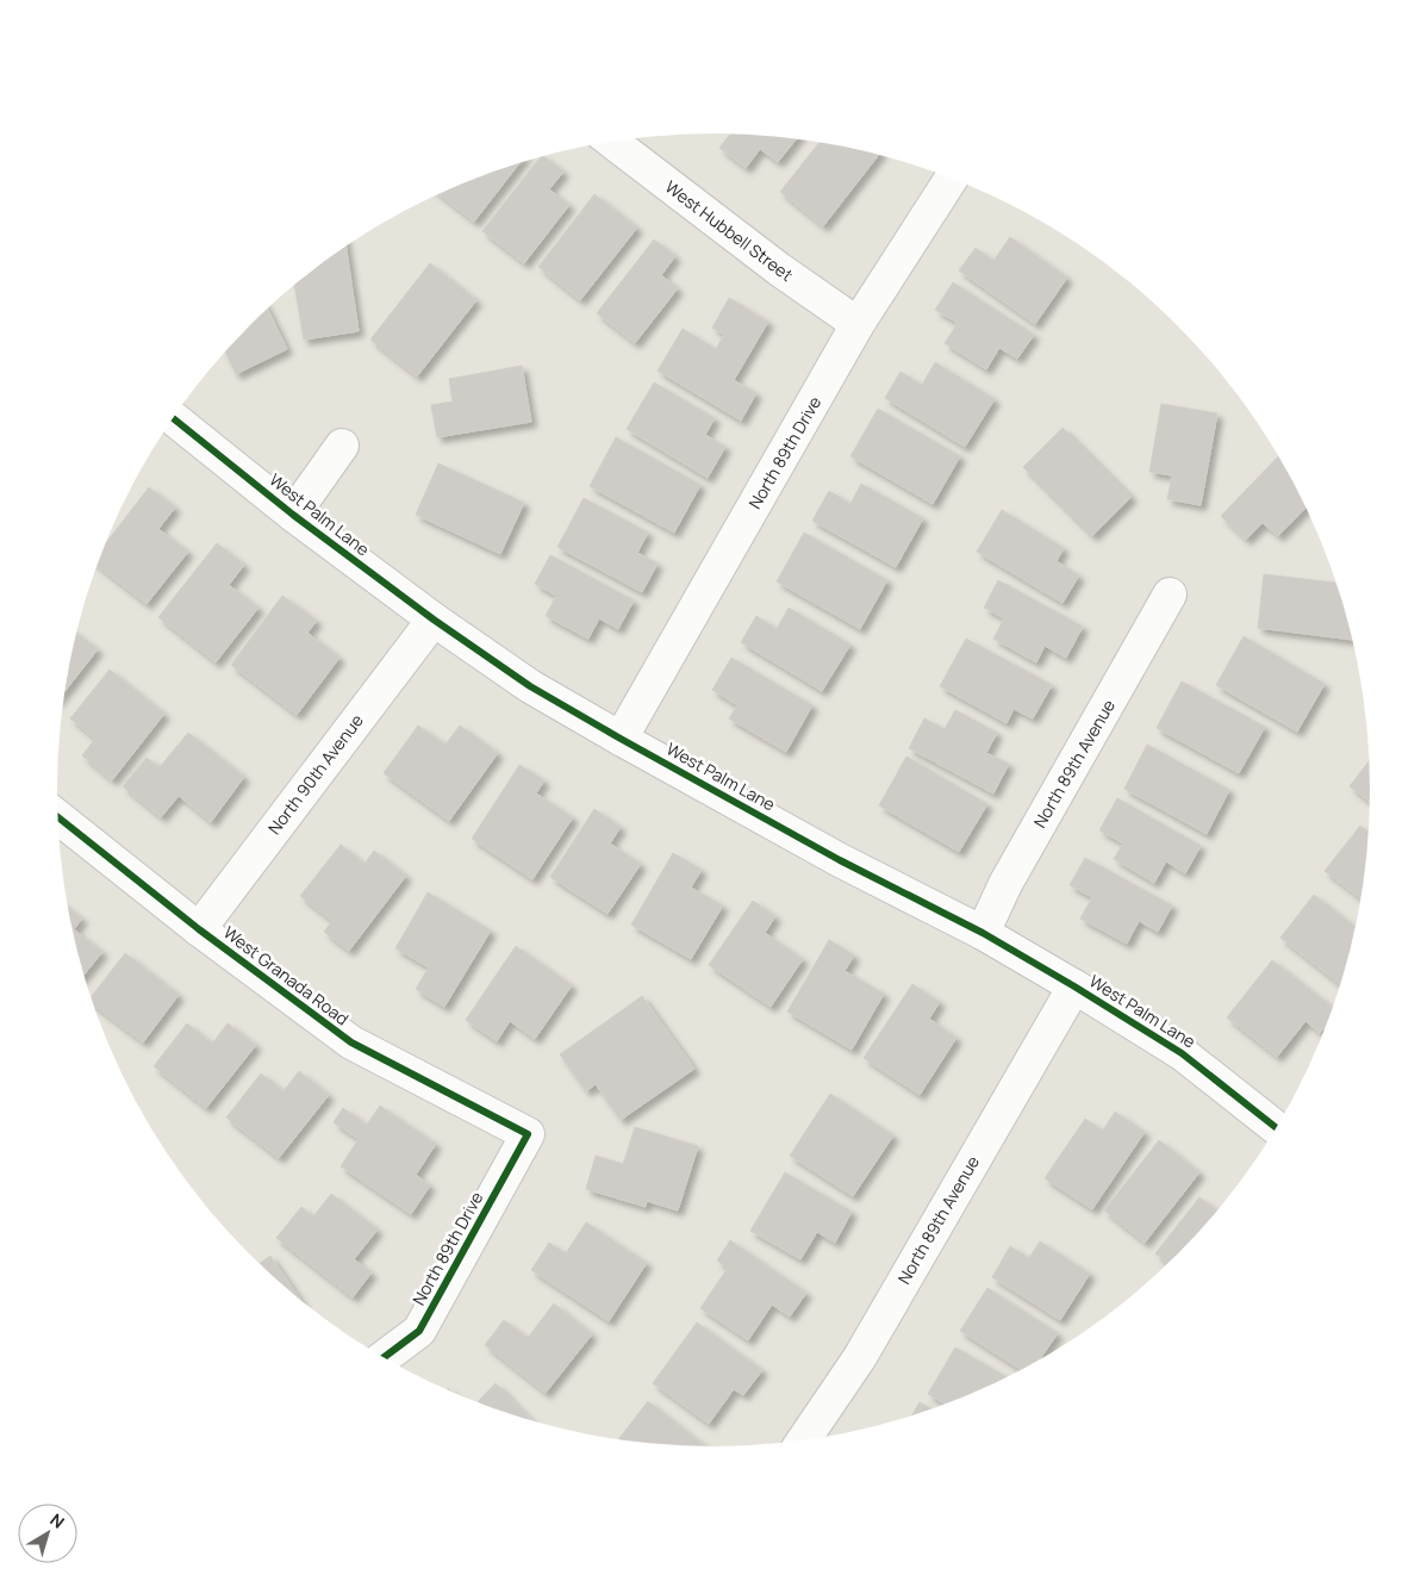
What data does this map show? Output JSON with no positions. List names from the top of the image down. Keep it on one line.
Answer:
{"streets":{"street":["West Hubbell Street","North 89th Drive","West Palm Lane","North 89th Avenue","North 90th Avenue","West Granada Road"]},"crossings":[["West Hubbell Street","North 89th Drive"],["North 89th Drive","West Palm Lane"],["North 89th Drive","West Granada Road"],["West Palm Lane","North 89th Avenue"],["West Palm Lane","North 90th Avenue"],["North 90th Avenue","West Granada Road"]],"north":"top right"}
